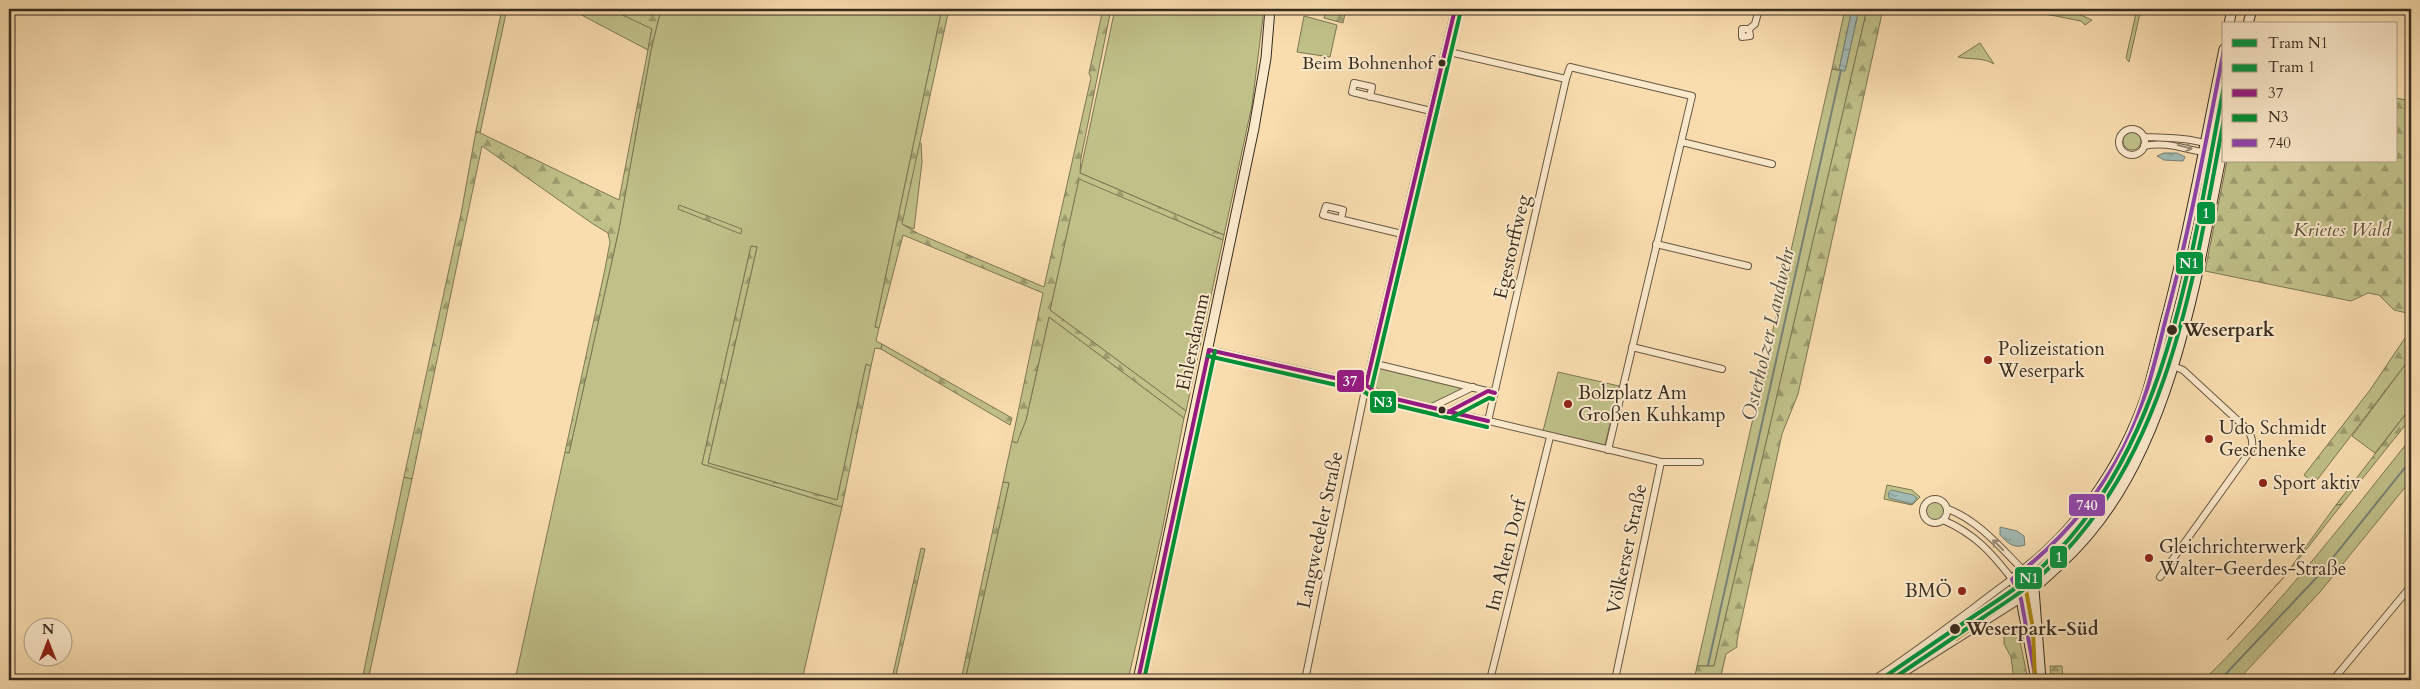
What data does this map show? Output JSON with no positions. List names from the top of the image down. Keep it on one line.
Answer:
{"streets":{"main road":["Ehlersdamm"],"street":["Egestorffweg","Langwedeler Straße","Völkerser Straße","Im Alten Dorf"]},"water":["Osterholzer Landwehr"],"parks":["Krietes Wald"],"places":["Beim Bohnenhof","Weserpark","Polizeistation Weserpark","Bolzplatz Am Großen Kuhkamp","Udo Schmidt Geschenke","Sport aktiv","Gleichrichterwerk Walter-Geerdes-Straße","BMÖ","Weserpark-Süd"],"lines":["transit line 37","transit line N3","transit line 740","tram line N1","tram line 1"],"legend":["Tram N1","Tram 1","37","N3","740"],"north":"top"}
